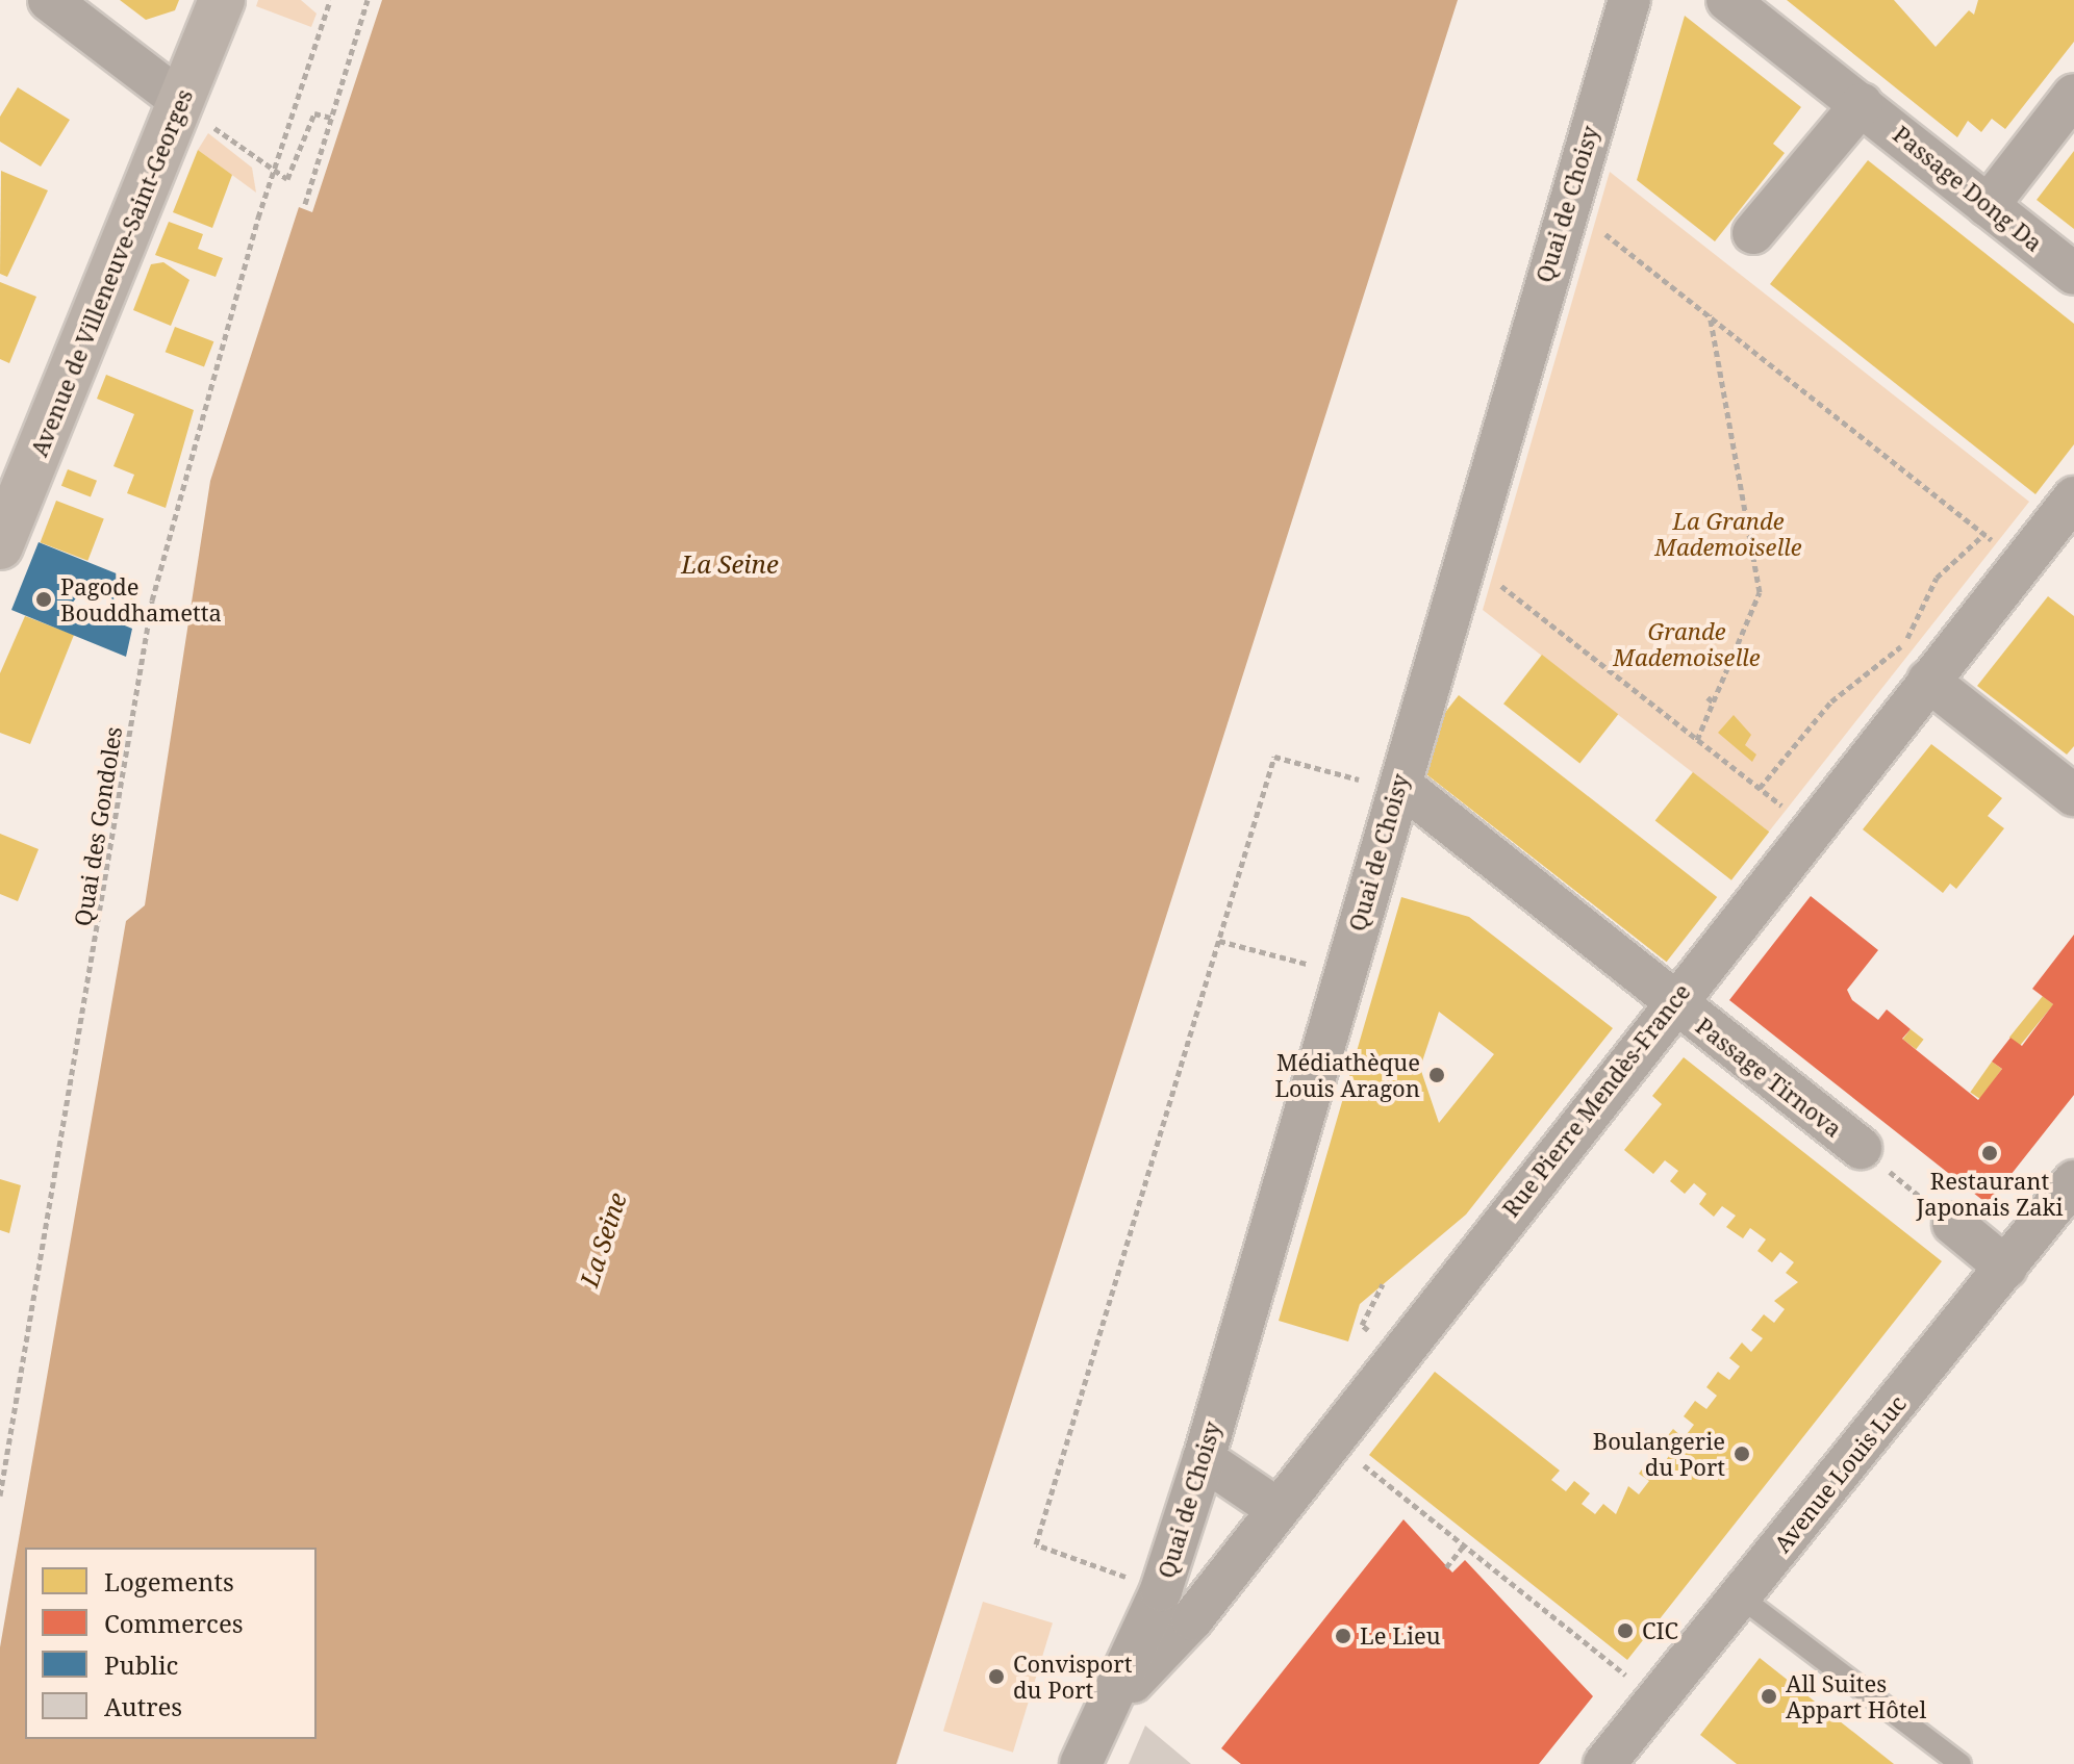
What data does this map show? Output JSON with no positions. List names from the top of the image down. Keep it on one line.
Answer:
{"streets":{"main road":["Avenue de Villeneuve-Saint-Georges"],"street":["Passage Dong Da","Quai de Choisy","Passage Tirnova","Rue Pierre Mendès-France","Avenue Louis Luc"],"path":["Quai des Gondoles"]},"crossings":[["Quai de Choisy","Rue Pierre Mendès-France"],["Passage Tirnova","Rue Pierre Mendès-France"]],"water":["La Seine"],"parks":["La Grande Mademoiselle","Grande Mademoiselle"],"places":["Pagode Bouddhametta","Médiathèque Louis Aragon","Restaurant Japonais Zaki","Boulangerie du Port","CIC","Le Lieu","Convisport du Port","All Suites Appart Hôtel"],"legend":["Logements","Commerces","Public","Autres"]}
